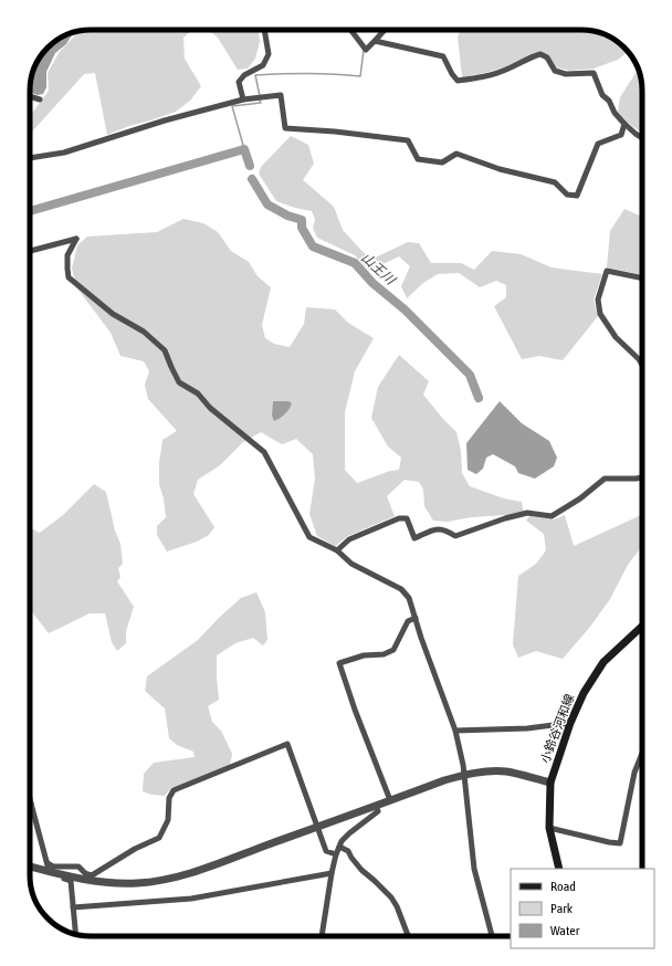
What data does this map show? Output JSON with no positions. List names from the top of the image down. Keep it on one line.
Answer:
{"streets":{"main road":["小鈴谷河和線"]},"water":["山王川"],"legend":["Road","Park","Water"]}
